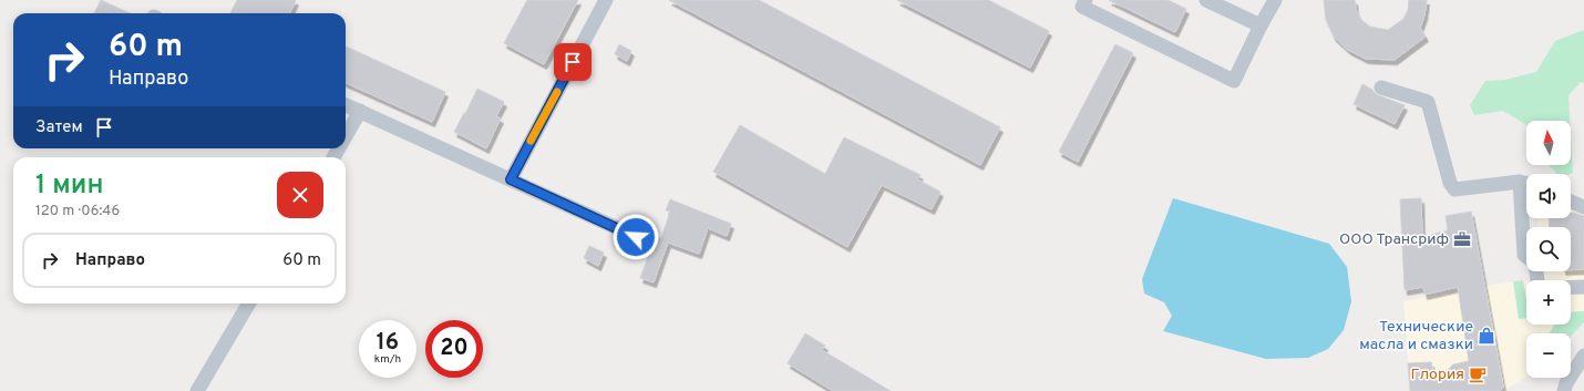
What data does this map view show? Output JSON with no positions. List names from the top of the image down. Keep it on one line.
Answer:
{"places":{"office":["ООО Трансриф"],"shop":["Технические масла и смазки"],"cafe":["Глория"]},"north":"top","page":{"turn":["60 m","Направо"],"then":"Затем","map_buttons":["+","−"],"heading":["1 мин","120 m · 06:46"],"list":[{"name":"Направо","value":"60 m"}],"speed":"16 km/h","limit":"20"}}
